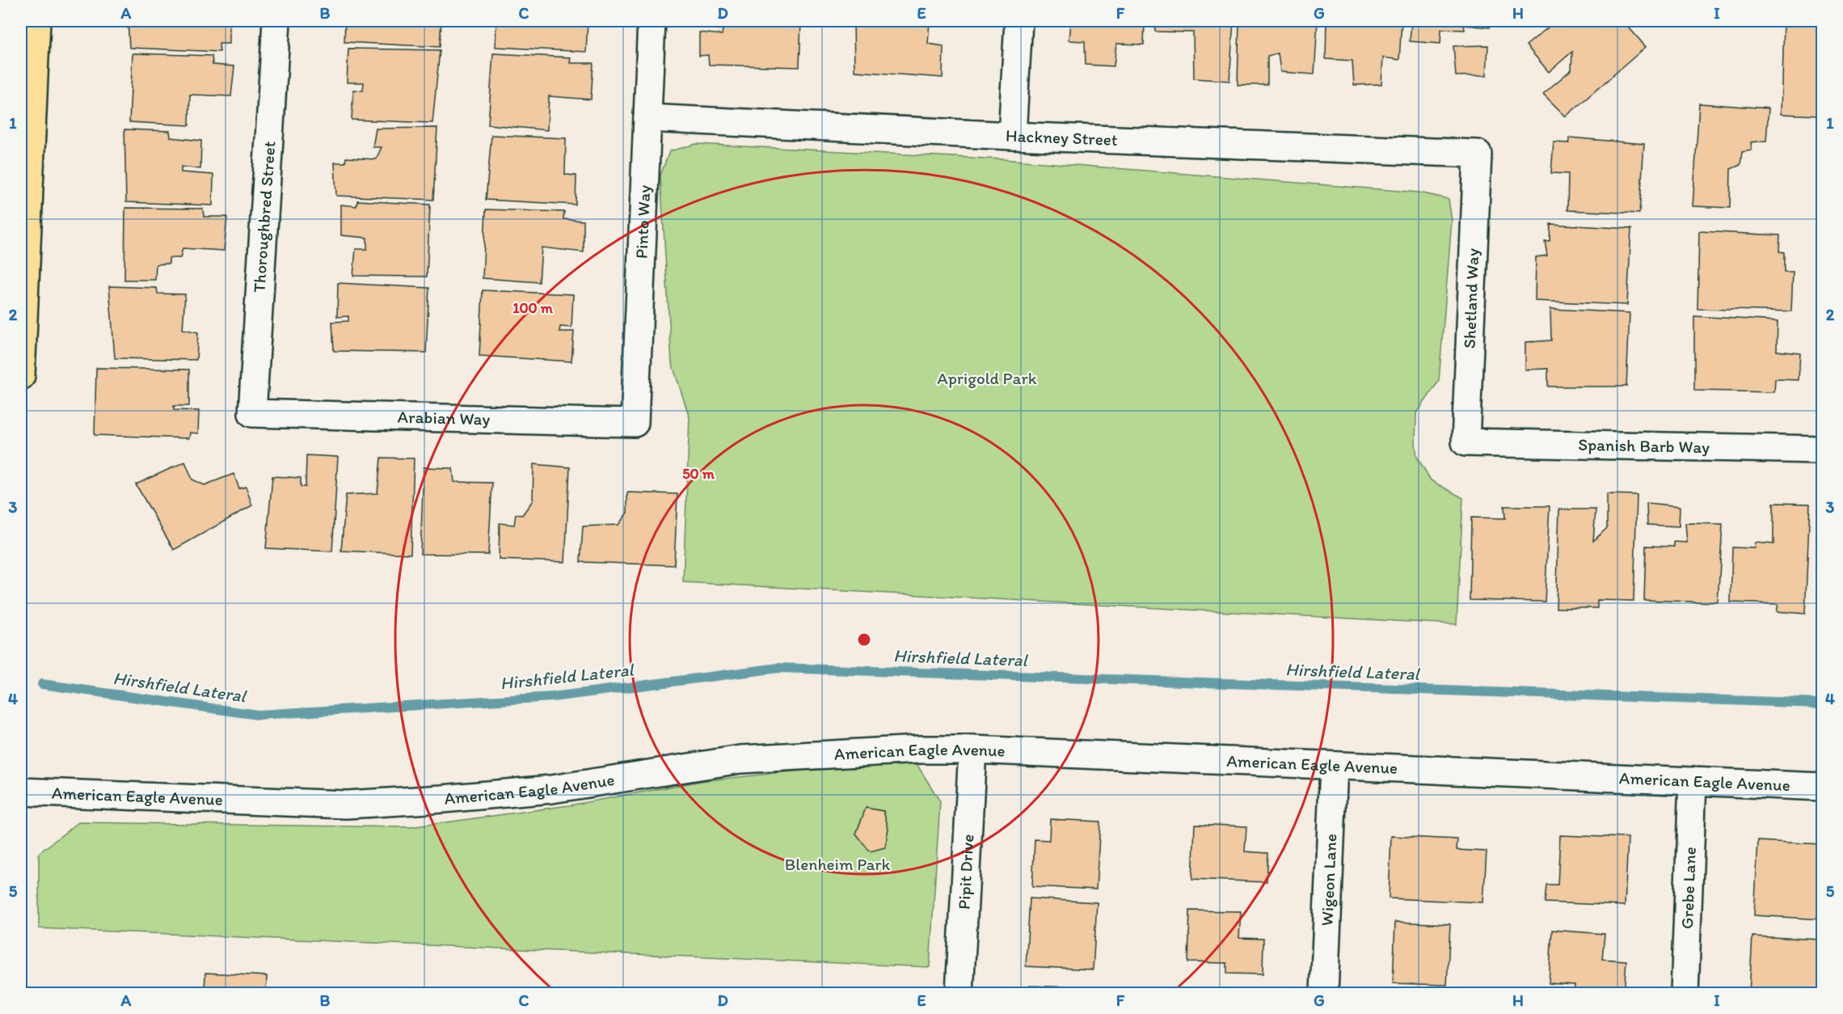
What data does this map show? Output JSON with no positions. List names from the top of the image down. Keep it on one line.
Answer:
{"streets":{"street":["Hackney Street","Thoroughbred Street","Pinto Way","Shetland Way","Arabian Way","Spanish Barb Way","American Eagle Avenue","Pipit Drive","Wigeon Lane","Grebe Lane"]},"crossings":[["Hackney Street","Pinto Way"],["Hackney Street","Shetland Way"],["Thoroughbred Street","Arabian Way"],["Pinto Way","Arabian Way"],["Shetland Way","Spanish Barb Way"],["American Eagle Avenue","Pipit Drive"],["American Eagle Avenue","Wigeon Lane"],["American Eagle Avenue","Grebe Lane"]],"water":["Hirshfield Lateral"],"parks":["Aprigold Park","Blenheim Park"],"grid":{"columns":["A","B","C","D","E","F","G","H","I"],"rows":["1","2","3","4","5"]},"rings":["100 m","50 m"]}
